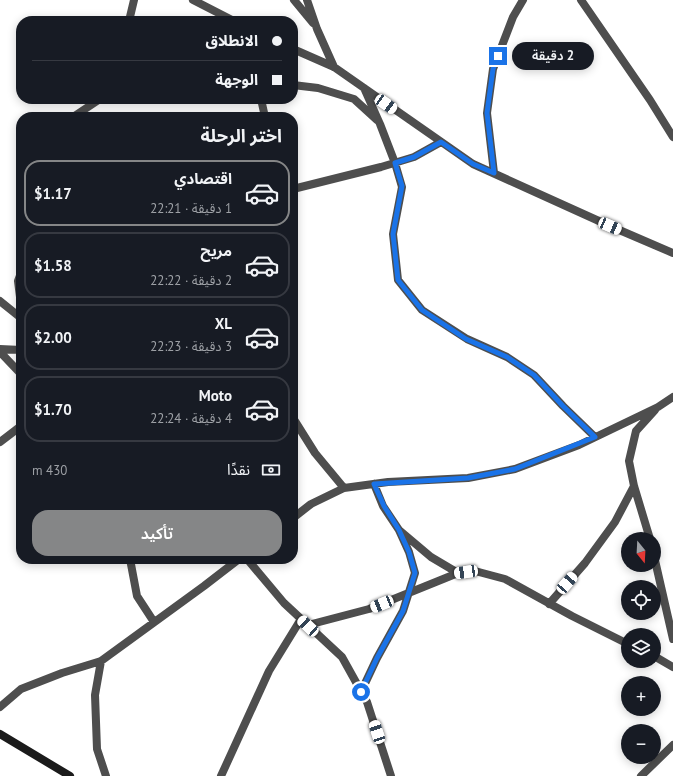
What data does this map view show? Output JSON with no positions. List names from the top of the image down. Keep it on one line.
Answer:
{"north":"bottom","page":{"banner":["الانطلاق","الوجهة"],"bubble":"2 دقيقة","heading":"اختر الرحلة","list":[{"name":"اقتصادي","note":"1 دقيقة · 22:21","value":"$1.17"},{"name":"مريح","note":"2 دقيقة · 22:22","value":"$1.58"},{"name":"XL","note":"3 دقيقة · 22:23","value":"$2.00"},{"name":"Moto","note":"4 دقيقة · 22:24","value":"$1.70"}],"pay":["نقدًا","430 m"],"buttons":"تأكيد","map_buttons":["+","−"]}}
